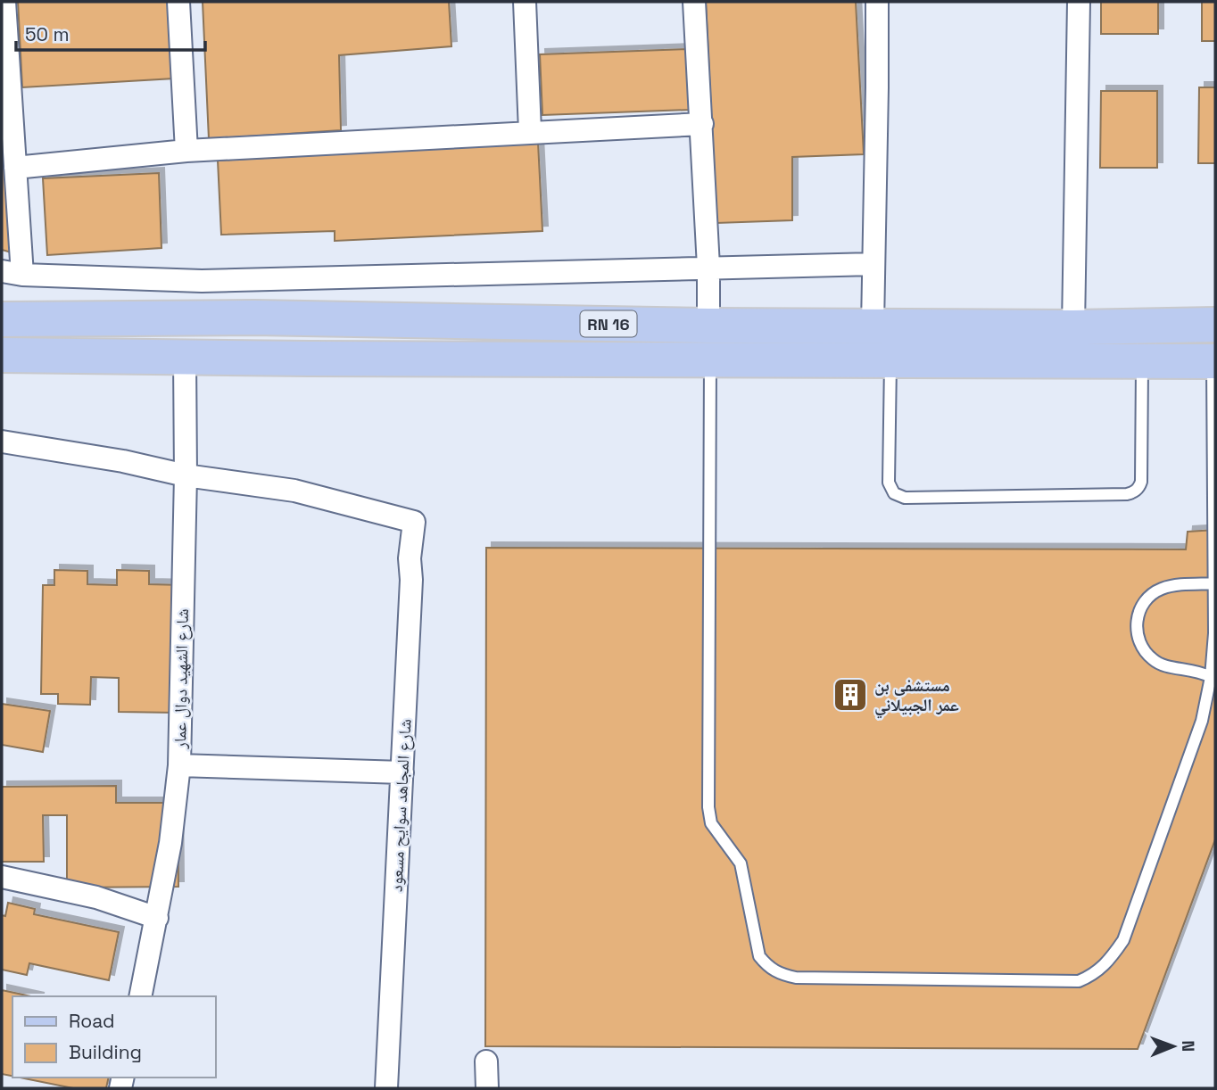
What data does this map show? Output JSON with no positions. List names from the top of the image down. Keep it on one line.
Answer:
{"streets":{"main road":["RN 16"],"street":["شارع الشهيد دوال عمار","شارع المجاهد سوايح مسعود"]},"crossings":[["RN 16","شارع الشهيد دوال عمار"],["شارع الشهيد دوال عمار","شارع المجاهد سوايح مسعود"]],"places":{"building":["مستشفى بن عمر الجبيلاني"]},"legend":["Road","Building"],"scale_bar":"50 m","north":"right"}
